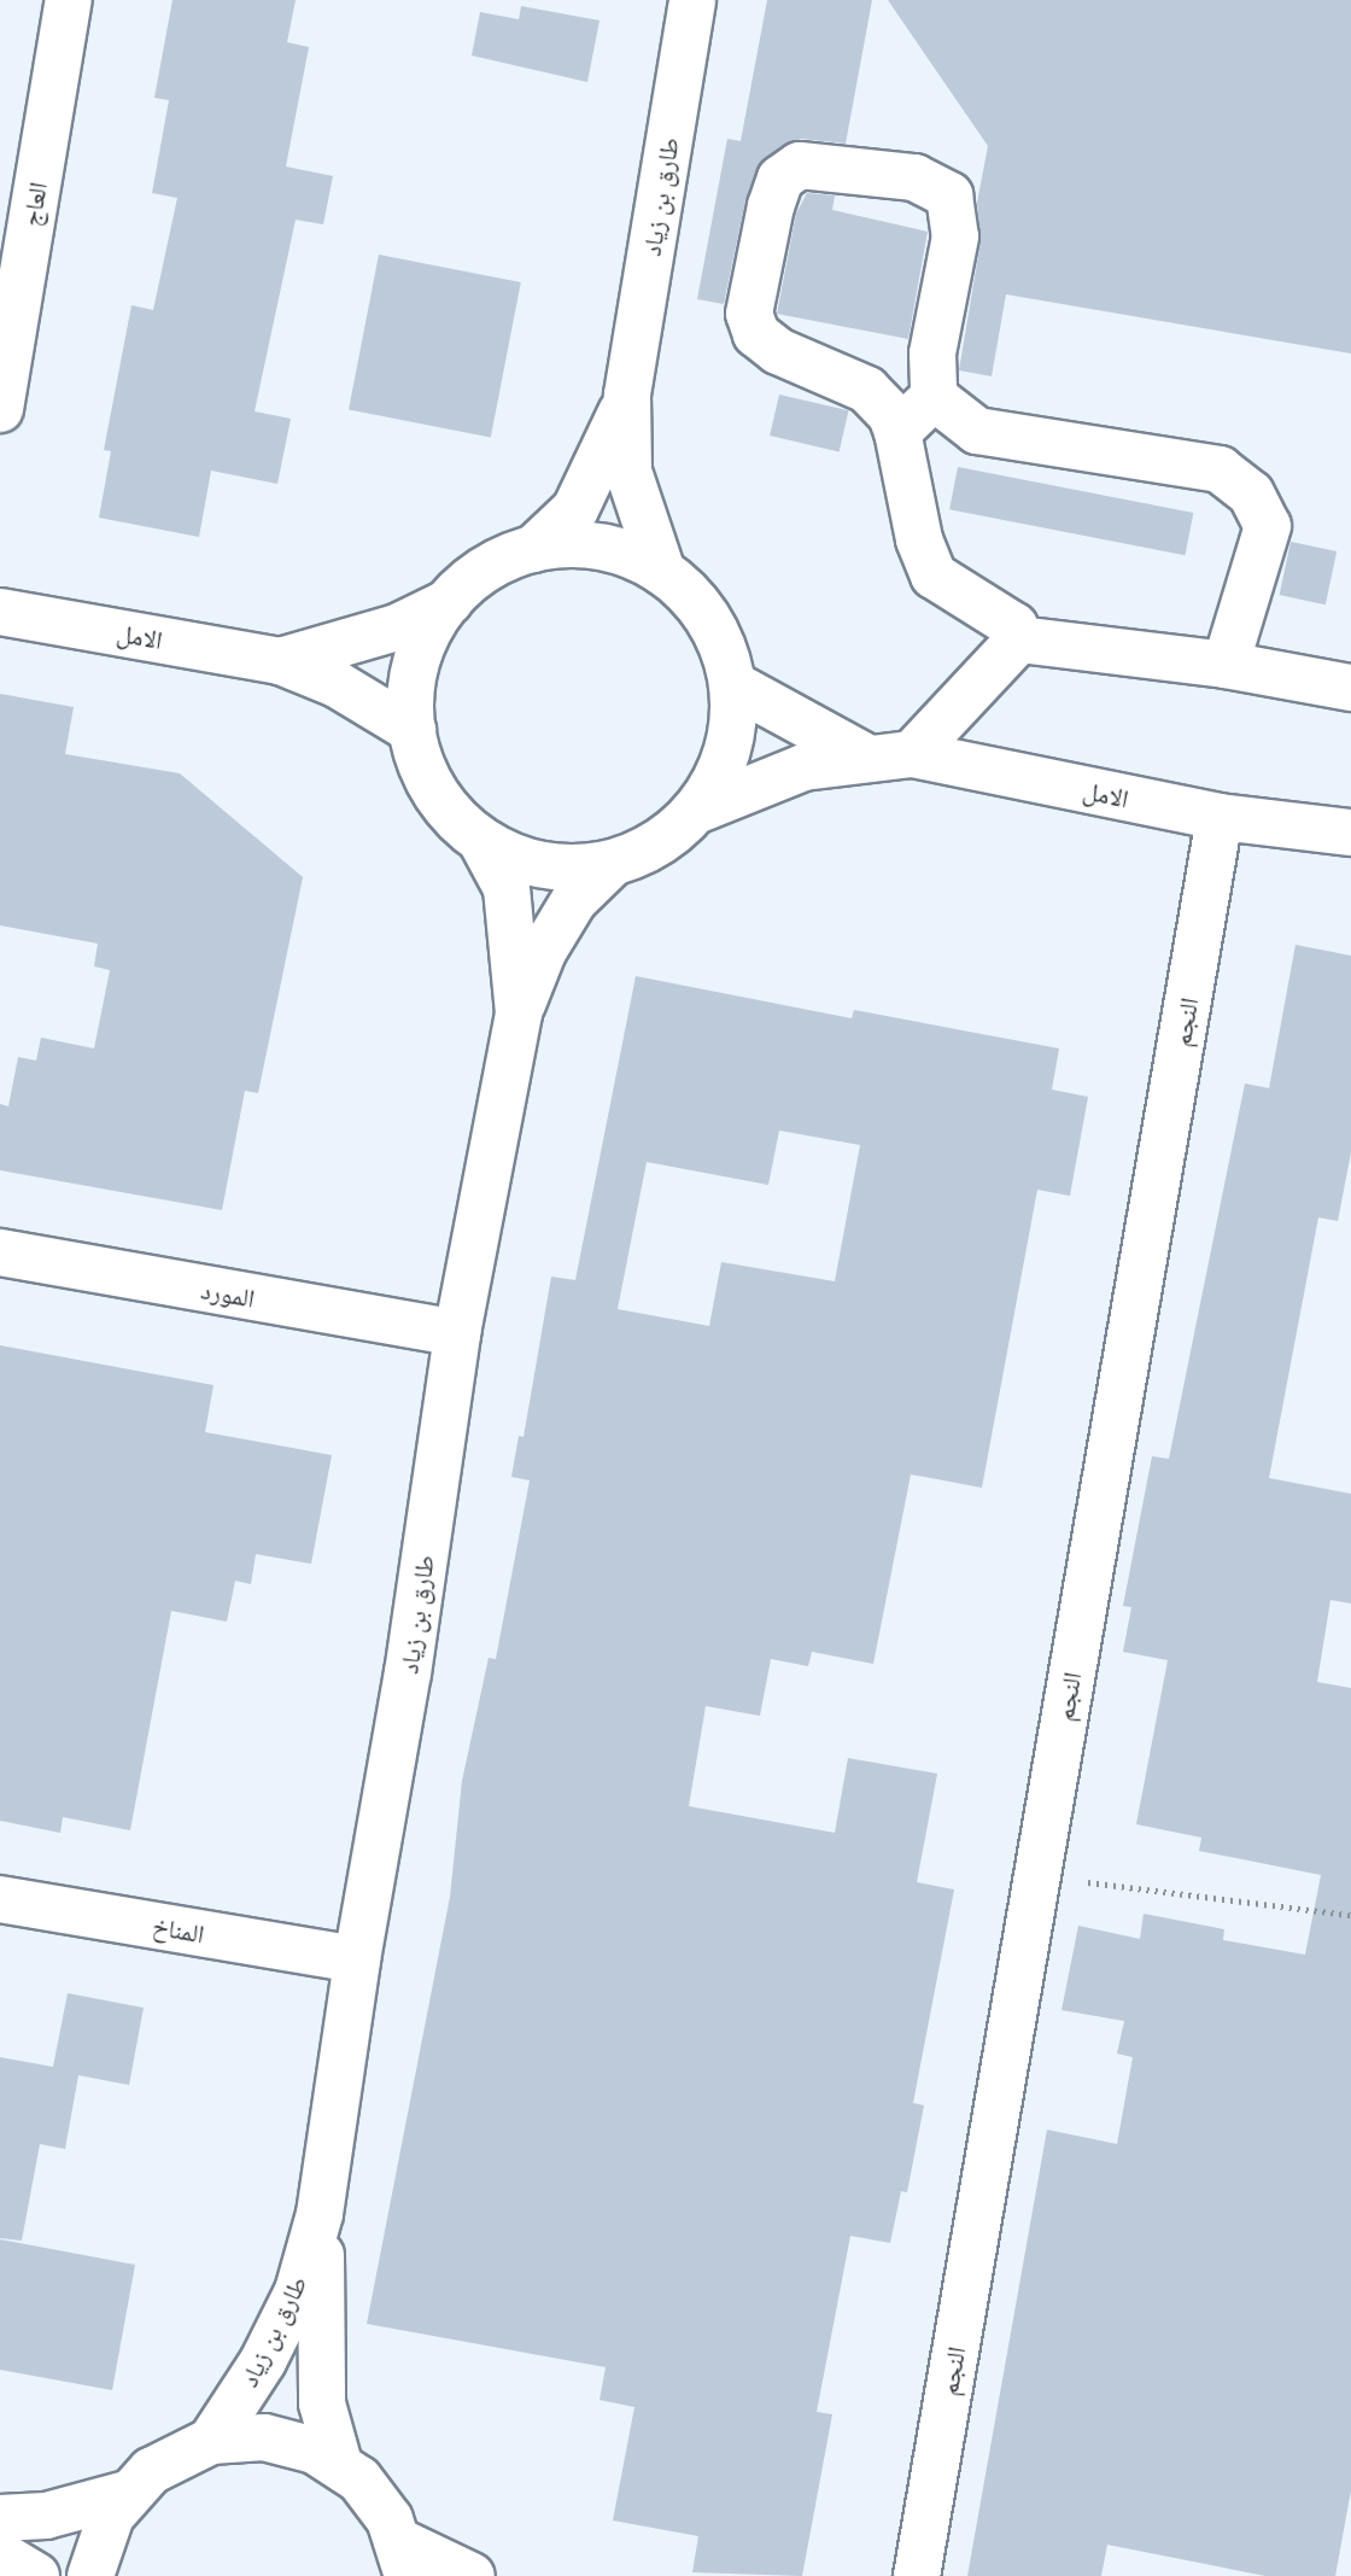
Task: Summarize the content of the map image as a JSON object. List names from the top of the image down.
{
  "streets": {
    "street": [
      "طارق بن زياد",
      "العاج",
      "الامل",
      "النجم",
      "المورد",
      "المناخ"
    ]
  },
  "crossings": [
    ["طارق بن زياد", "المورد"],
    ["طارق بن زياد", "المناخ"],
    ["الامل", "النجم"]
  ]
}
